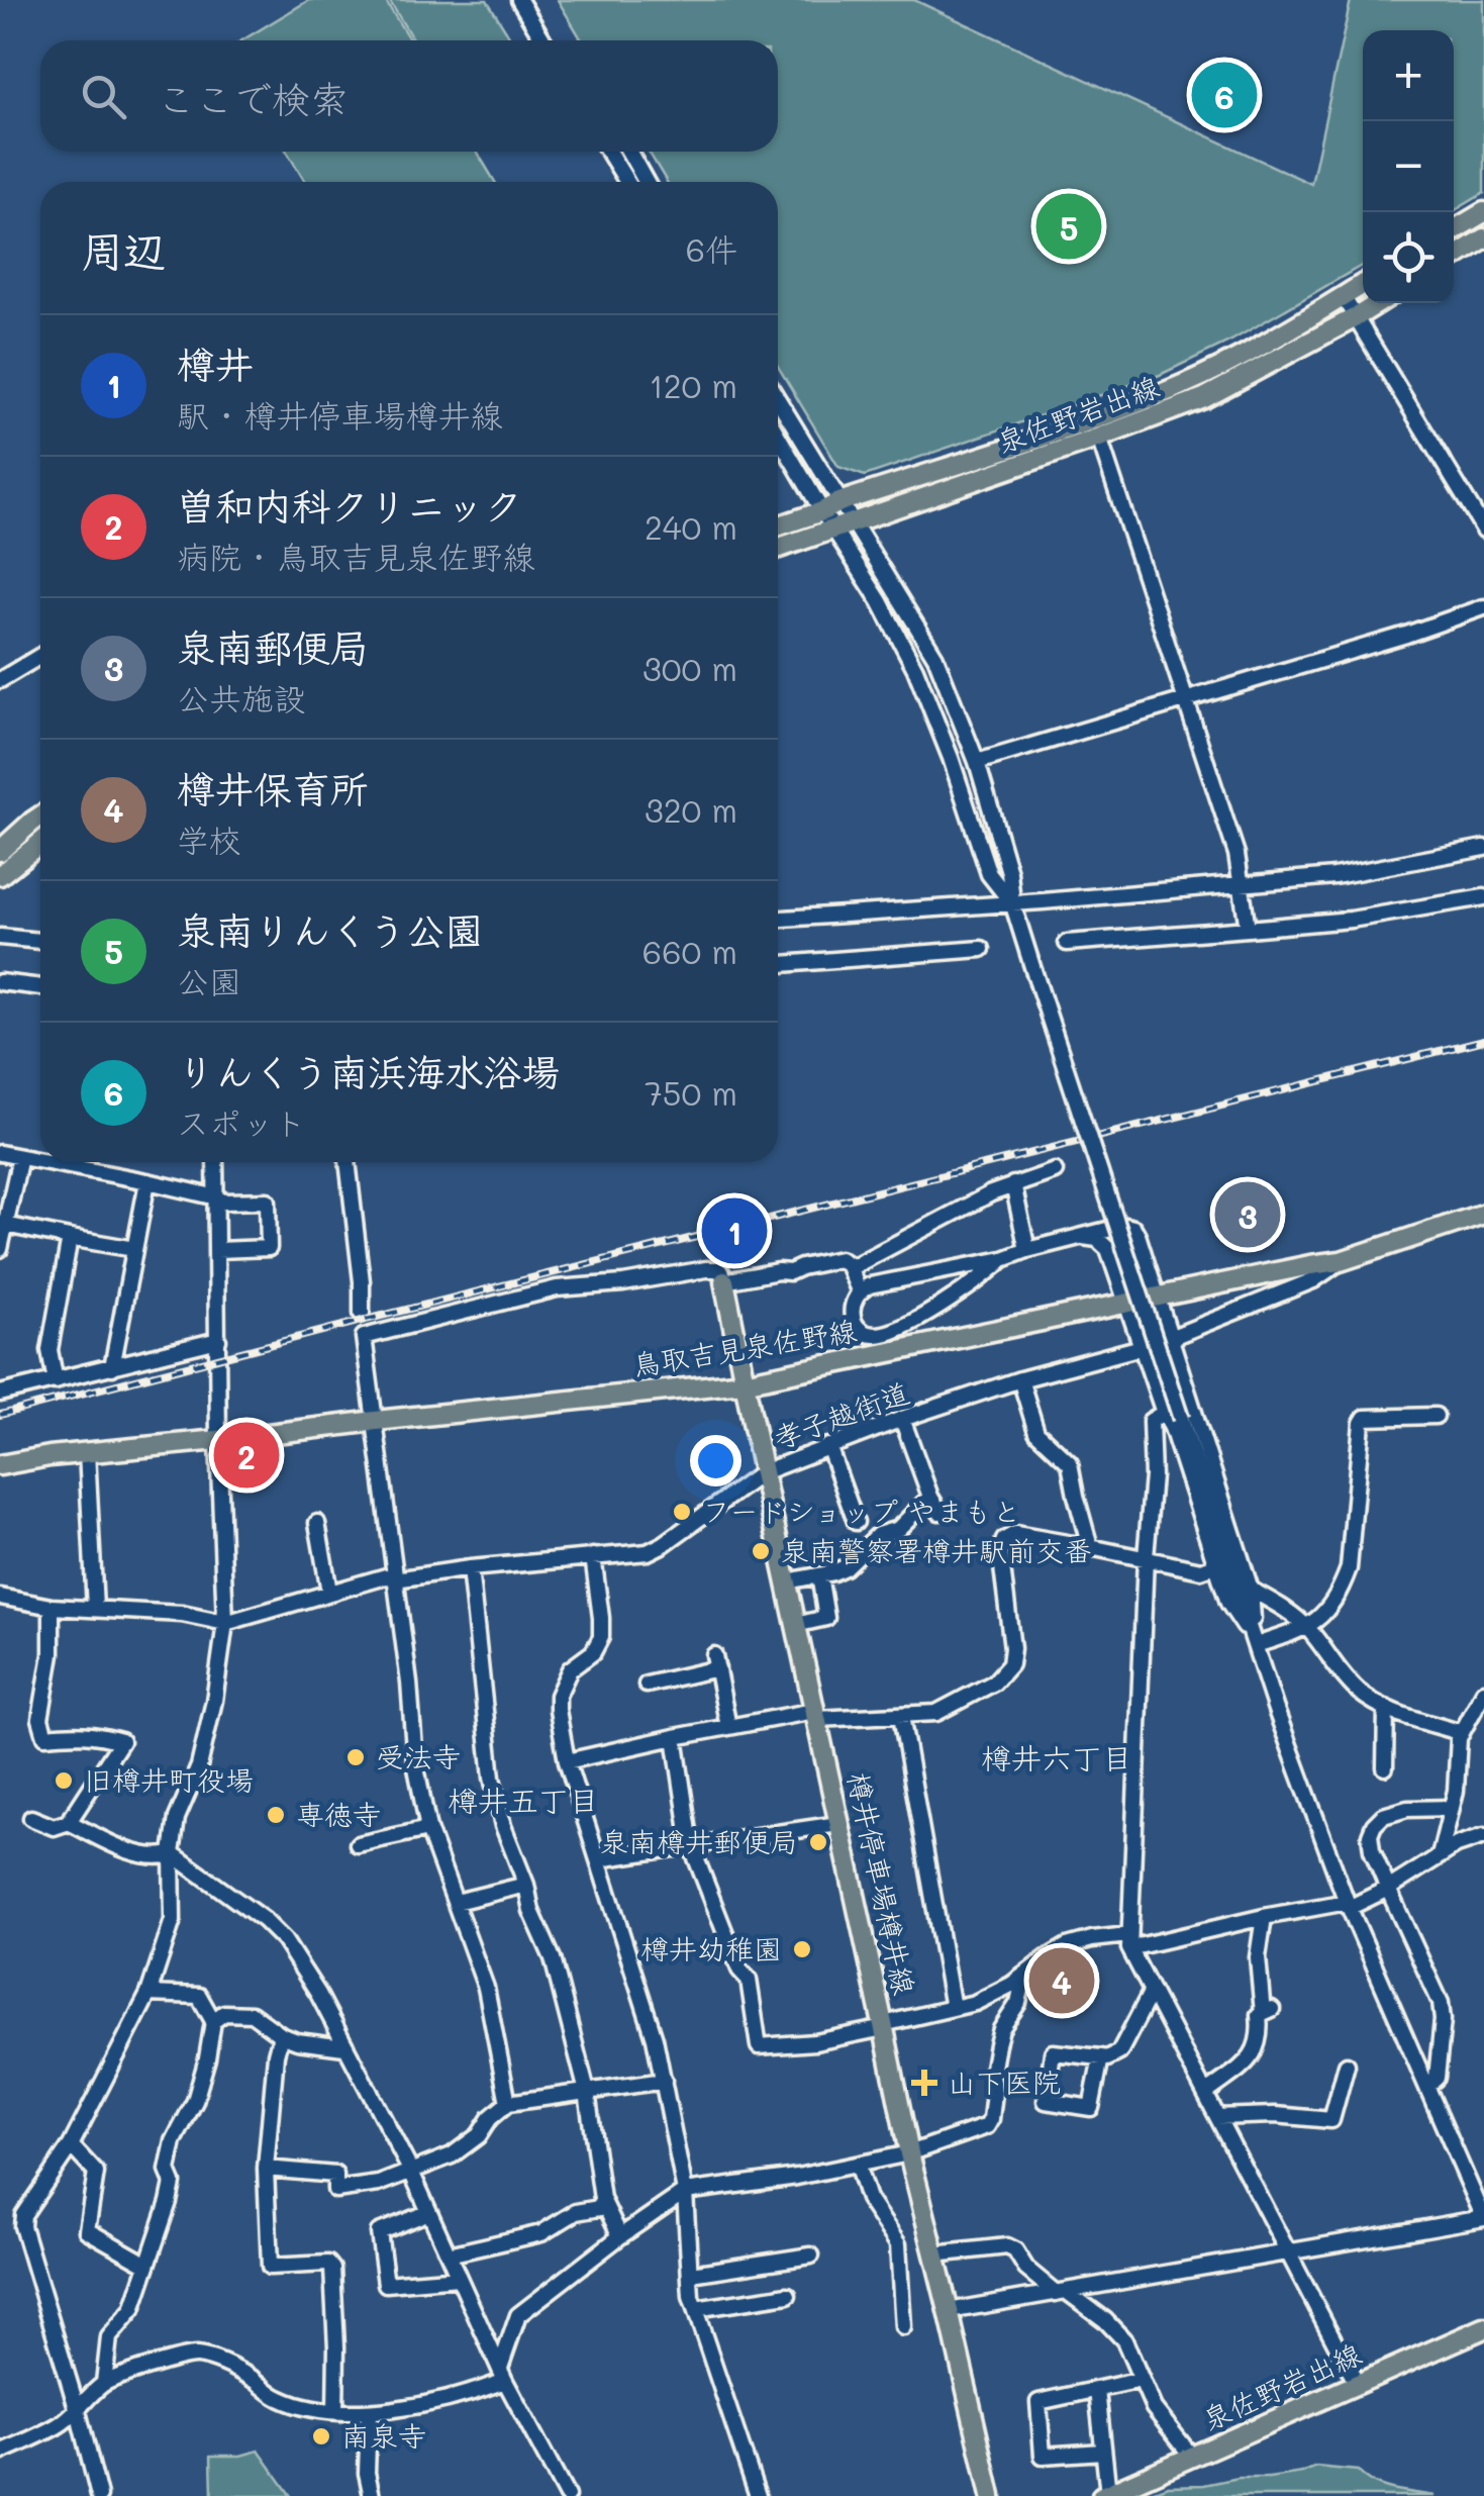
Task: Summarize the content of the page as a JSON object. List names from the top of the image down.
{
  "streets": {
    "main road": ["泉佐野岩出線", "鳥取吉見泉佐野線", "樽井停車場樽井線"],
    "street": ["孝子越街道"]
  },
  "crossings": [
    ["鳥取吉見泉佐野線", "樽井停車場樽井線"],
    ["孝子越街道", "樽井停車場樽井線"]
  ],
  "districts": ["樽井六丁目", "樽井五丁目"],
  "places": {
    "other": [
      "フードショップ やまもと",
      "泉南警察署樽井駅前交番",
      "受法寺",
      "旧樽井町役場",
      "専徳寺",
      "泉南樽井郵便局",
      "樽井幼稚園",
      "南泉寺"
    ],
    "health": ["山下医院"]
  },
  "page": {
    "map_buttons": ["+", "−"],
    "search": "ここで検索",
    "pins": [
      "6",
      "5",
      "3",
      "1",
      "2",
      "4"
    ],
    "heading": ["周辺", "6件"],
    "list": [
      {
        "mark": "1",
        "name": "樽井",
        "note": "駅 · 樽井停車場樽井線",
        "value": "120 m"
      },
      {
        "mark": "2",
        "name": "曽和内科クリニック",
        "note": "病院 · 鳥取吉見泉佐野線",
        "value": "240 m"
      },
      {
        "mark": "3",
        "name": "泉南郵便局",
        "note": "公共施設",
        "value": "300 m"
      },
      {
        "mark": "4",
        "name": "樽井保育所",
        "note": "学校",
        "value": "320 m"
      },
      {
        "mark": "5",
        "name": "泉南りんくう公園",
        "note": "公園",
        "value": "660 m"
      },
      {
        "mark": "6",
        "name": "りんくう南浜海水浴場",
        "note": "スポット",
        "value": "750 m"
      }
    ]
  }
}
